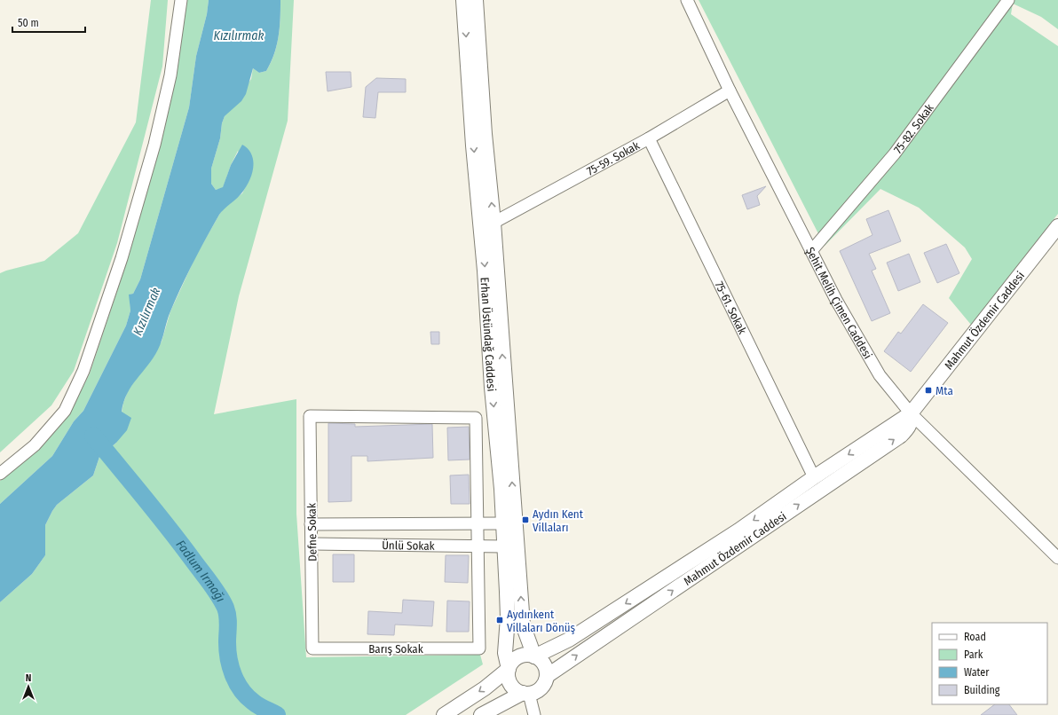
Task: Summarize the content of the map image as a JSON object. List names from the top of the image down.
{
  "streets": {
    "street": [
      "75-82. Sokak",
      "75-59. Sokak",
      "Şehit Melih Çimen Caddesi",
      "75-61. Sokak",
      "Mahmut Özdemir Caddesi",
      "Erhan Üstündağ Caddesi",
      "Defne Sokak",
      "Ünlü Sokak",
      "Barış Sokak"
    ]
  },
  "crossings": [
    ["75-82. Sokak", "Şehit Melih Çimen Caddesi"],
    ["75-59. Sokak", "Şehit Melih Çimen Caddesi"],
    ["75-59. Sokak", "75-61. Sokak"],
    ["75-59. Sokak", "Erhan Üstündağ Caddesi"],
    ["Şehit Melih Çimen Caddesi", "Mahmut Özdemir Caddesi"],
    ["75-61. Sokak", "Mahmut Özdemir Caddesi"],
    ["Mahmut Özdemir Caddesi", "Erhan Üstündağ Caddesi"],
    ["Erhan Üstündağ Caddesi", "Ünlü Sokak"],
    ["Defne Sokak", "Ünlü Sokak"],
    ["Defne Sokak", "Barış Sokak"],
    ["Ünlü Sokak", "Barış Sokak"]
  ],
  "water": ["Kızılırmak", "Fadlum Irmağı"],
  "places": {
    "transit": ["Mta", "Aydın Kent Villaları", "Aydınkent Villaları Dönüş"]
  },
  "legend": [
    "Road",
    "Park",
    "Water",
    "Building"
  ],
  "scale_bar": "50 m",
  "north": "top"
}
